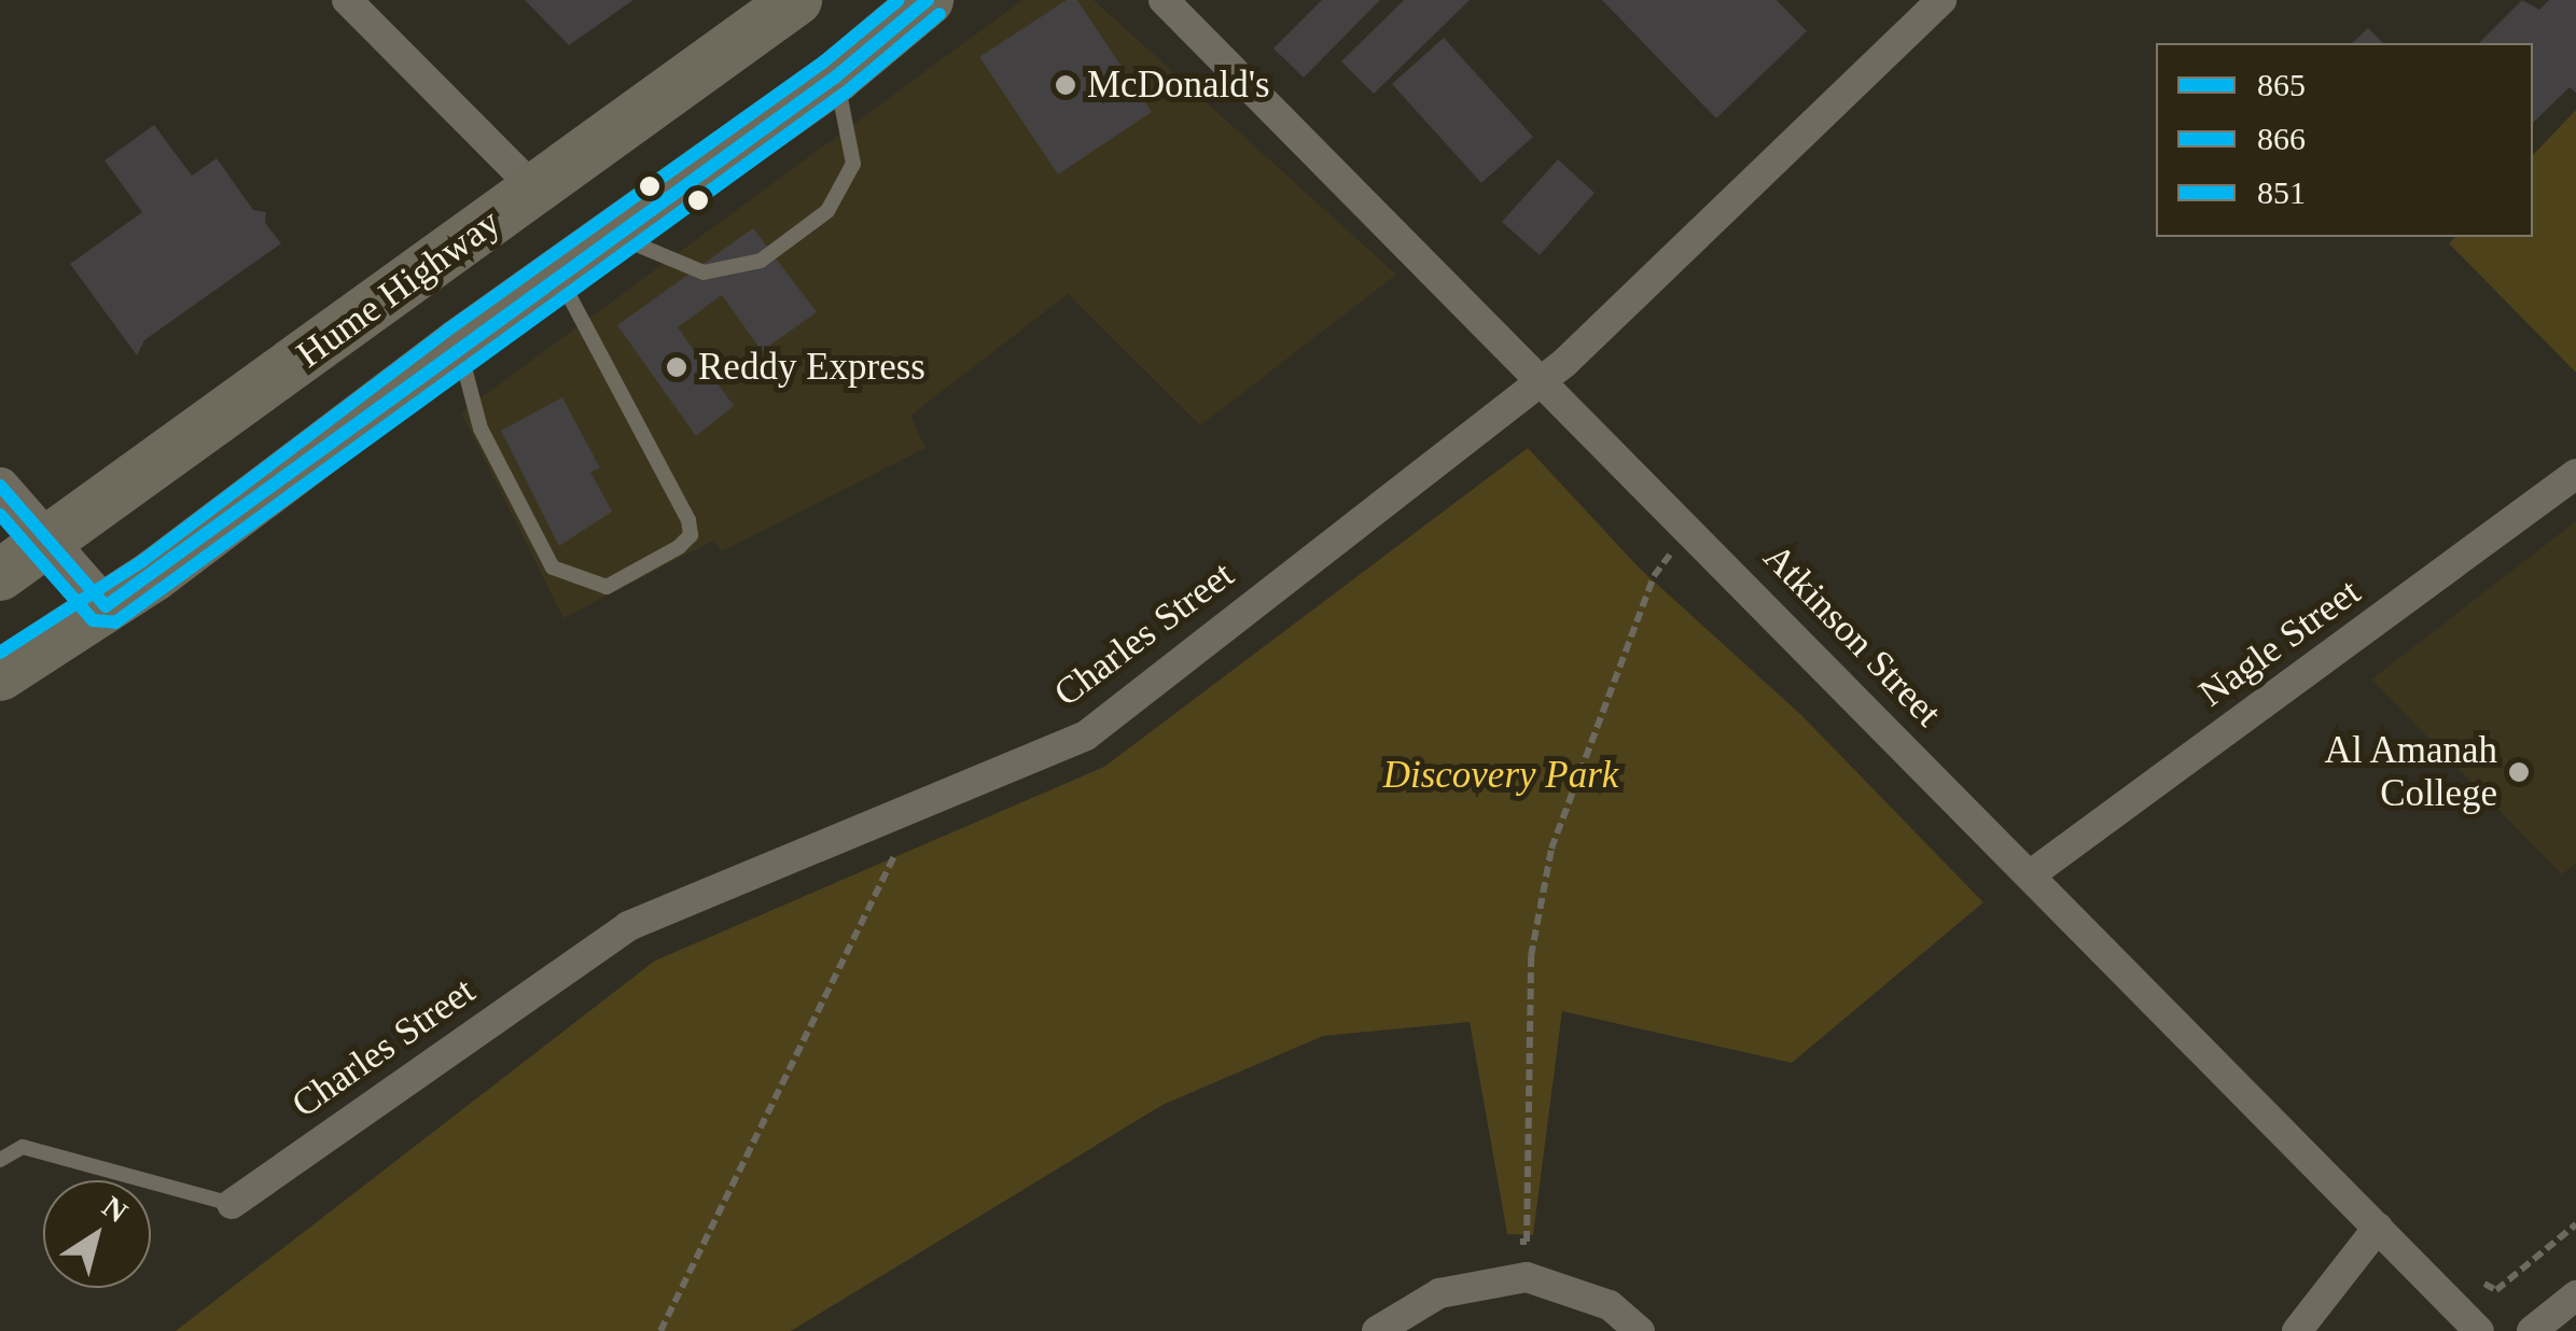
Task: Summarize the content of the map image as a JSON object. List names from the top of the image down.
{
  "streets": {
    "highway": ["Hume Highway"],
    "street": ["Charles Street", "Atkinson Street", "Nagle Street"]
  },
  "crossings": [
    ["Charles Street", "Atkinson Street"],
    ["Atkinson Street", "Nagle Street"]
  ],
  "parks": ["Discovery Park"],
  "places": ["McDonald's", "Reddy Express", "Al Amanah College"],
  "lines": ["transit line 865", "transit line 851", "transit line 866"],
  "legend": ["865", "866", "851"],
  "north": "top right"
}
